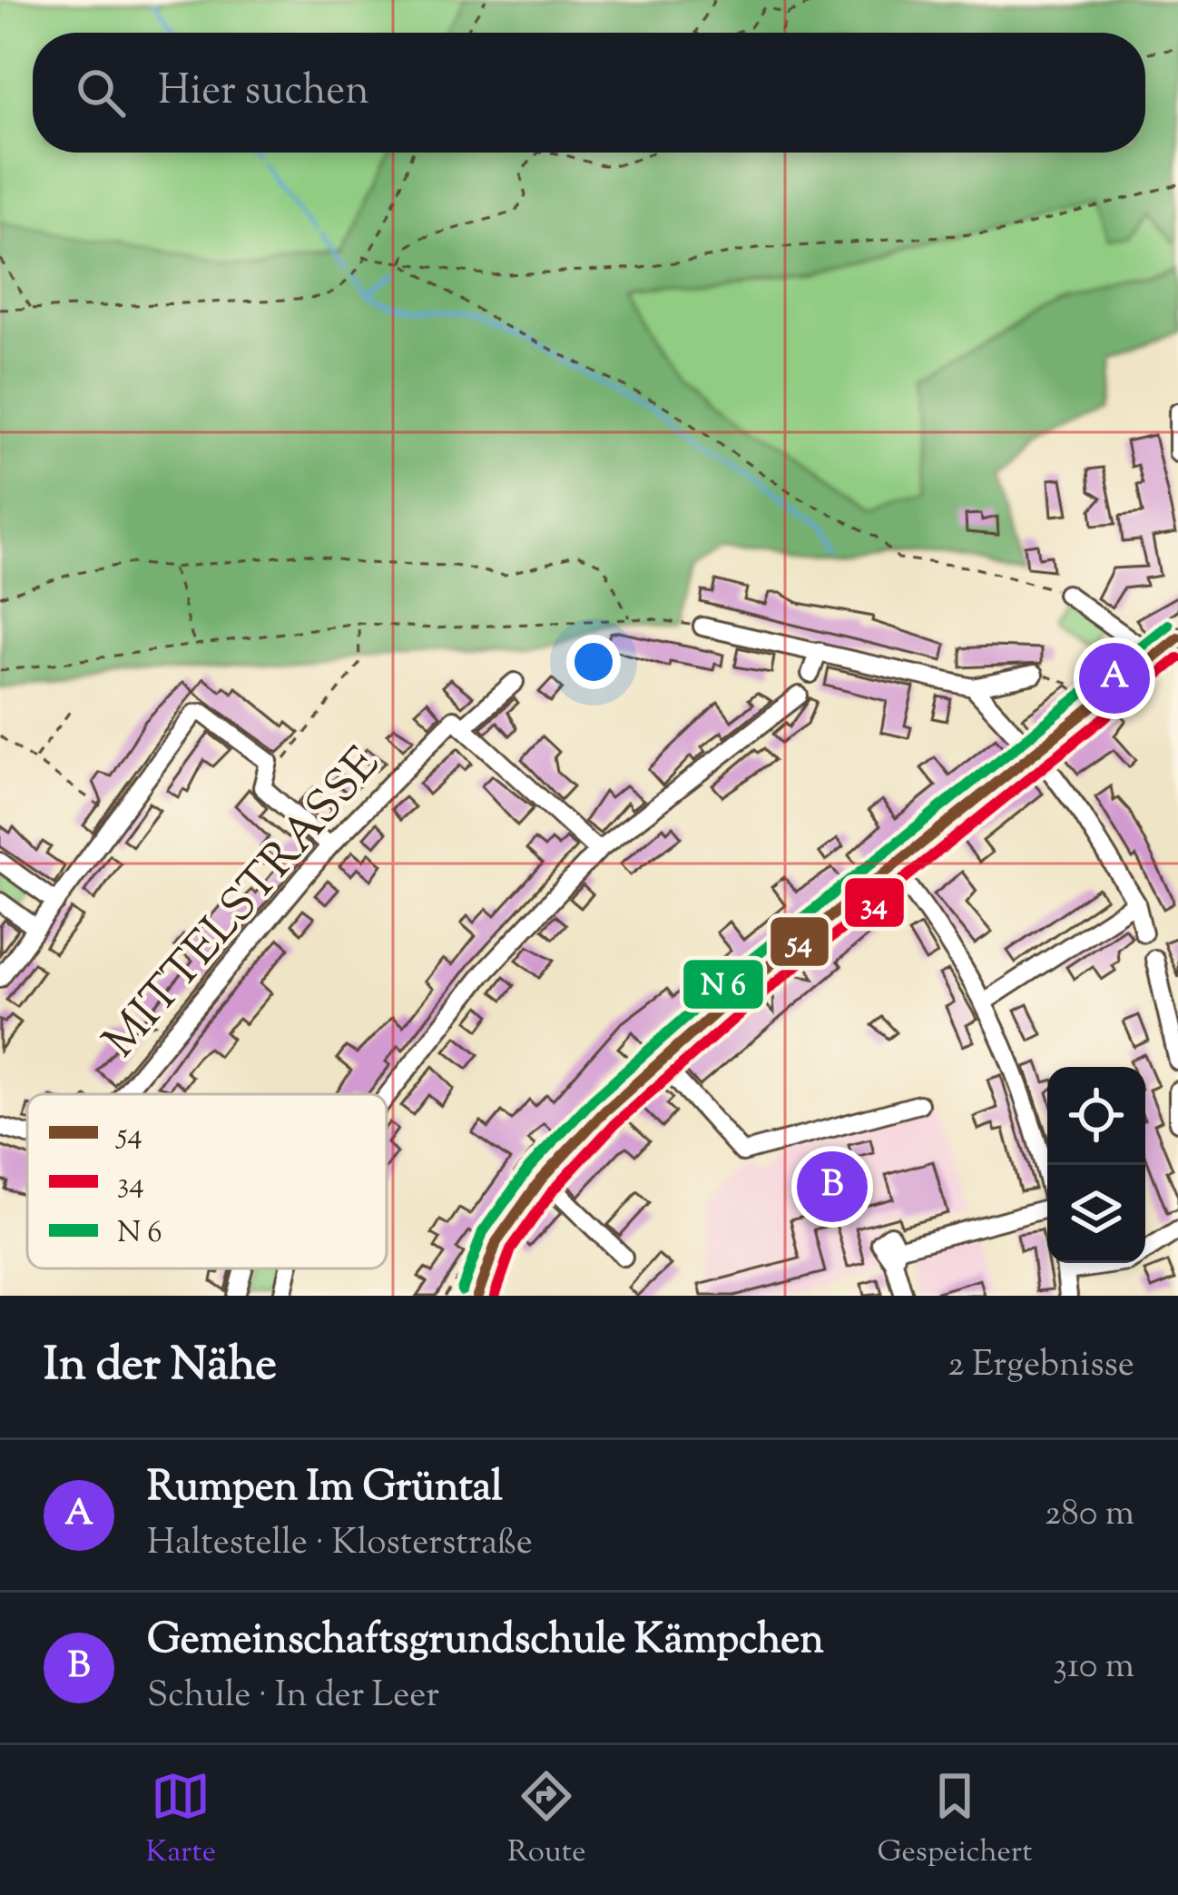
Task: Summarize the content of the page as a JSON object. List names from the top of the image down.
{
  "streets": {
    "street": ["MITTELSTRASSE"]
  },
  "lines": ["transit line 54", "transit line 34"],
  "legend": ["54", "34", "N 6"],
  "page": {
    "search": "Hier suchen",
    "pins": ["A", "B"],
    "heading": ["In der Nähe", "2 Ergebnisse"],
    "list": [
      {
        "mark": "A",
        "name": "Rumpen Im Grüntal",
        "note": "Haltestelle · Klosterstraße",
        "value": "280 m"
      },
      {
        "mark": "B",
        "name": "Gemeinschaftsgrundschule Kämpchen",
        "note": "Schule · In der Leer",
        "value": "310 m"
      }
    ],
    "nav": ["Karte", "Route", "Gespeichert"]
  }
}
